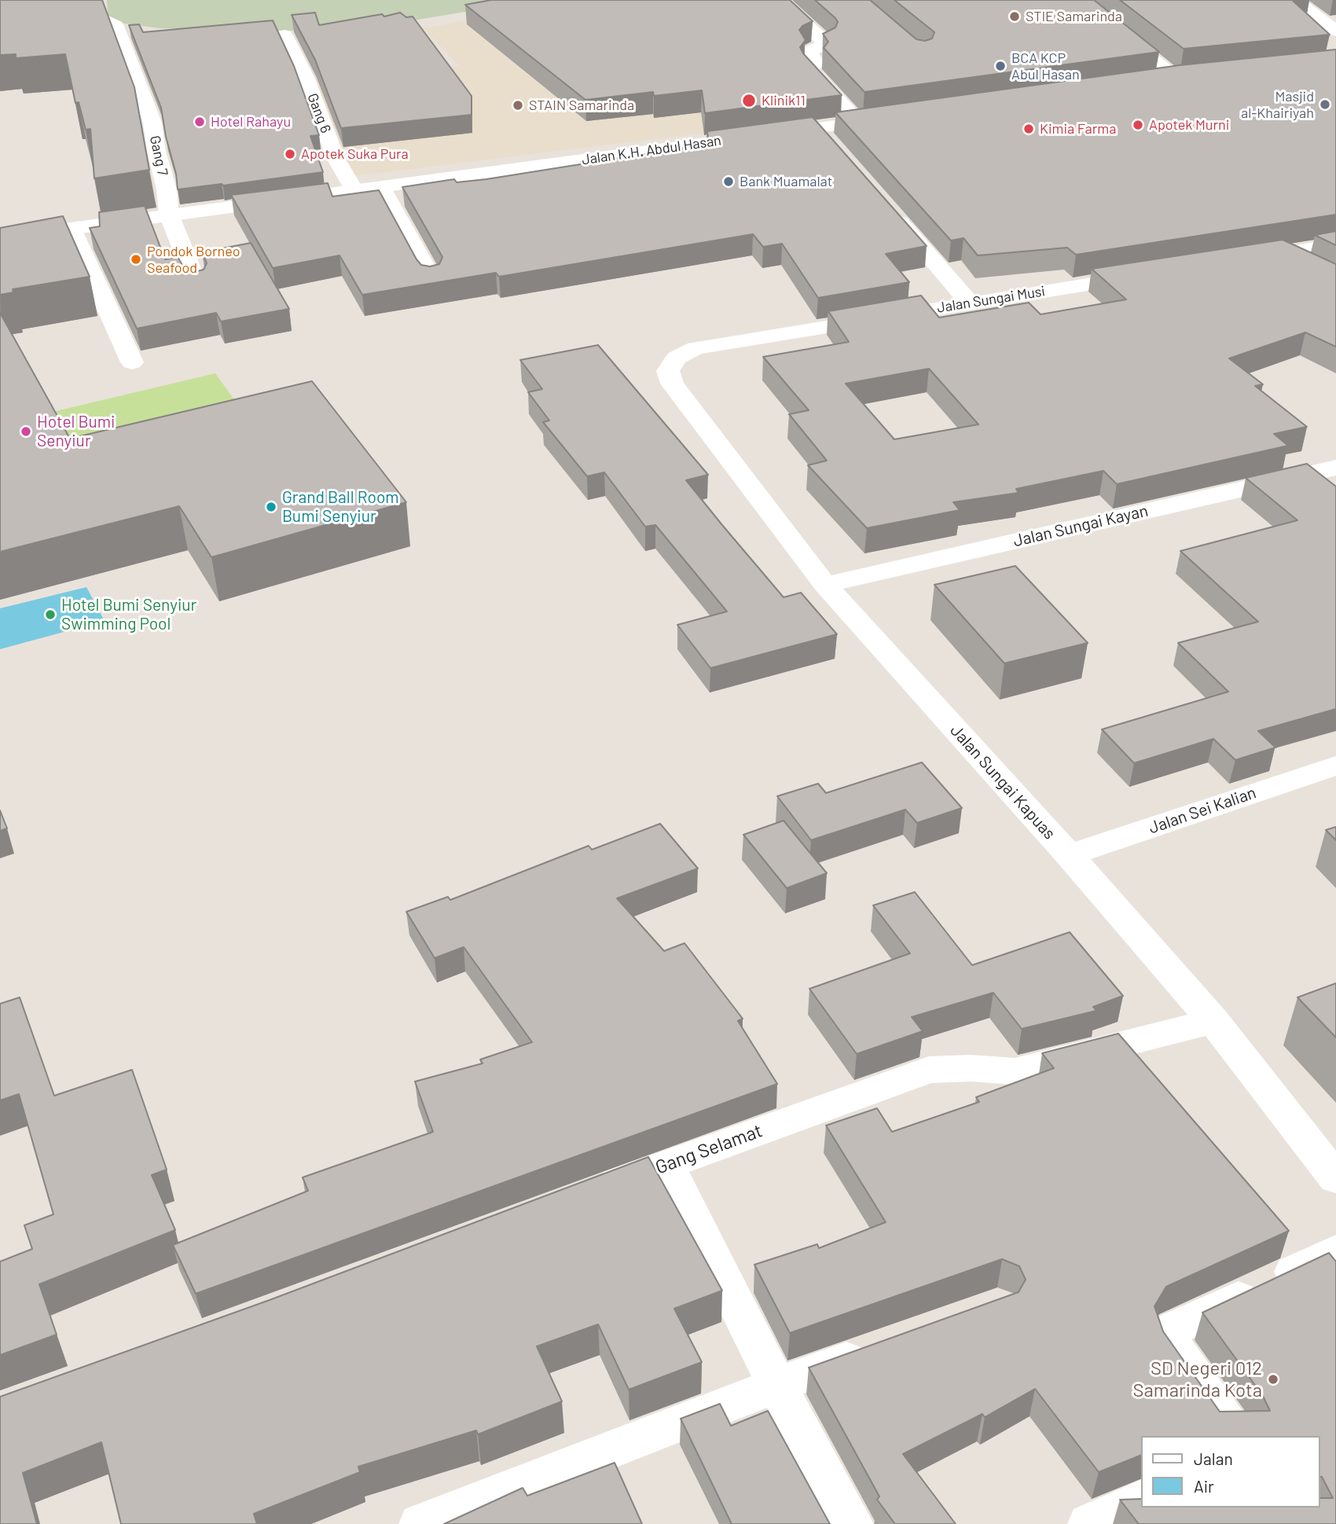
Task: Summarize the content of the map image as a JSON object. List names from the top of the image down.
{
  "streets": {
    "street": [
      "Gang 6",
      "Jalan K.H. Abdul Hasan",
      "Gang 7",
      "Jalan Sungai Musi",
      "Jalan Sungai Kayan",
      "Jalan Sungai Kapuas",
      "Jalan Sei Kalian",
      "Gang Selamat"
    ]
  },
  "crossings": [
    ["Gang 6", "Jalan K.H. Abdul Hasan"],
    ["Jalan K.H. Abdul Hasan", "Gang 7"],
    ["Jalan Sungai Musi", "Jalan Sungai Kapuas"],
    ["Jalan Sungai Kayan", "Jalan Sungai Kapuas"],
    ["Jalan Sungai Kapuas", "Jalan Sei Kalian"],
    ["Jalan Sungai Kapuas", "Gang Selamat"]
  ],
  "places": [
    "STIE Samarinda",
    "BCA KCP Abul Hasan",
    "Klinik11",
    "Masjid al-Khairiyah",
    "STAIN Samarinda",
    "Hotel Rahayu",
    "Apotek Murni",
    "Kimia Farma",
    "Apotek Suka Pura",
    "Bank Muamalat",
    "Pondok Borneo Seafood",
    "Hotel Bumi Senyiur",
    "Grand Ball Room Bumi Senyiur",
    "Hotel Bumi Senyiur Swimming Pool",
    "SD Negeri 012 Samarinda Kota"
  ],
  "legend": ["Jalan", "Air"]
}
